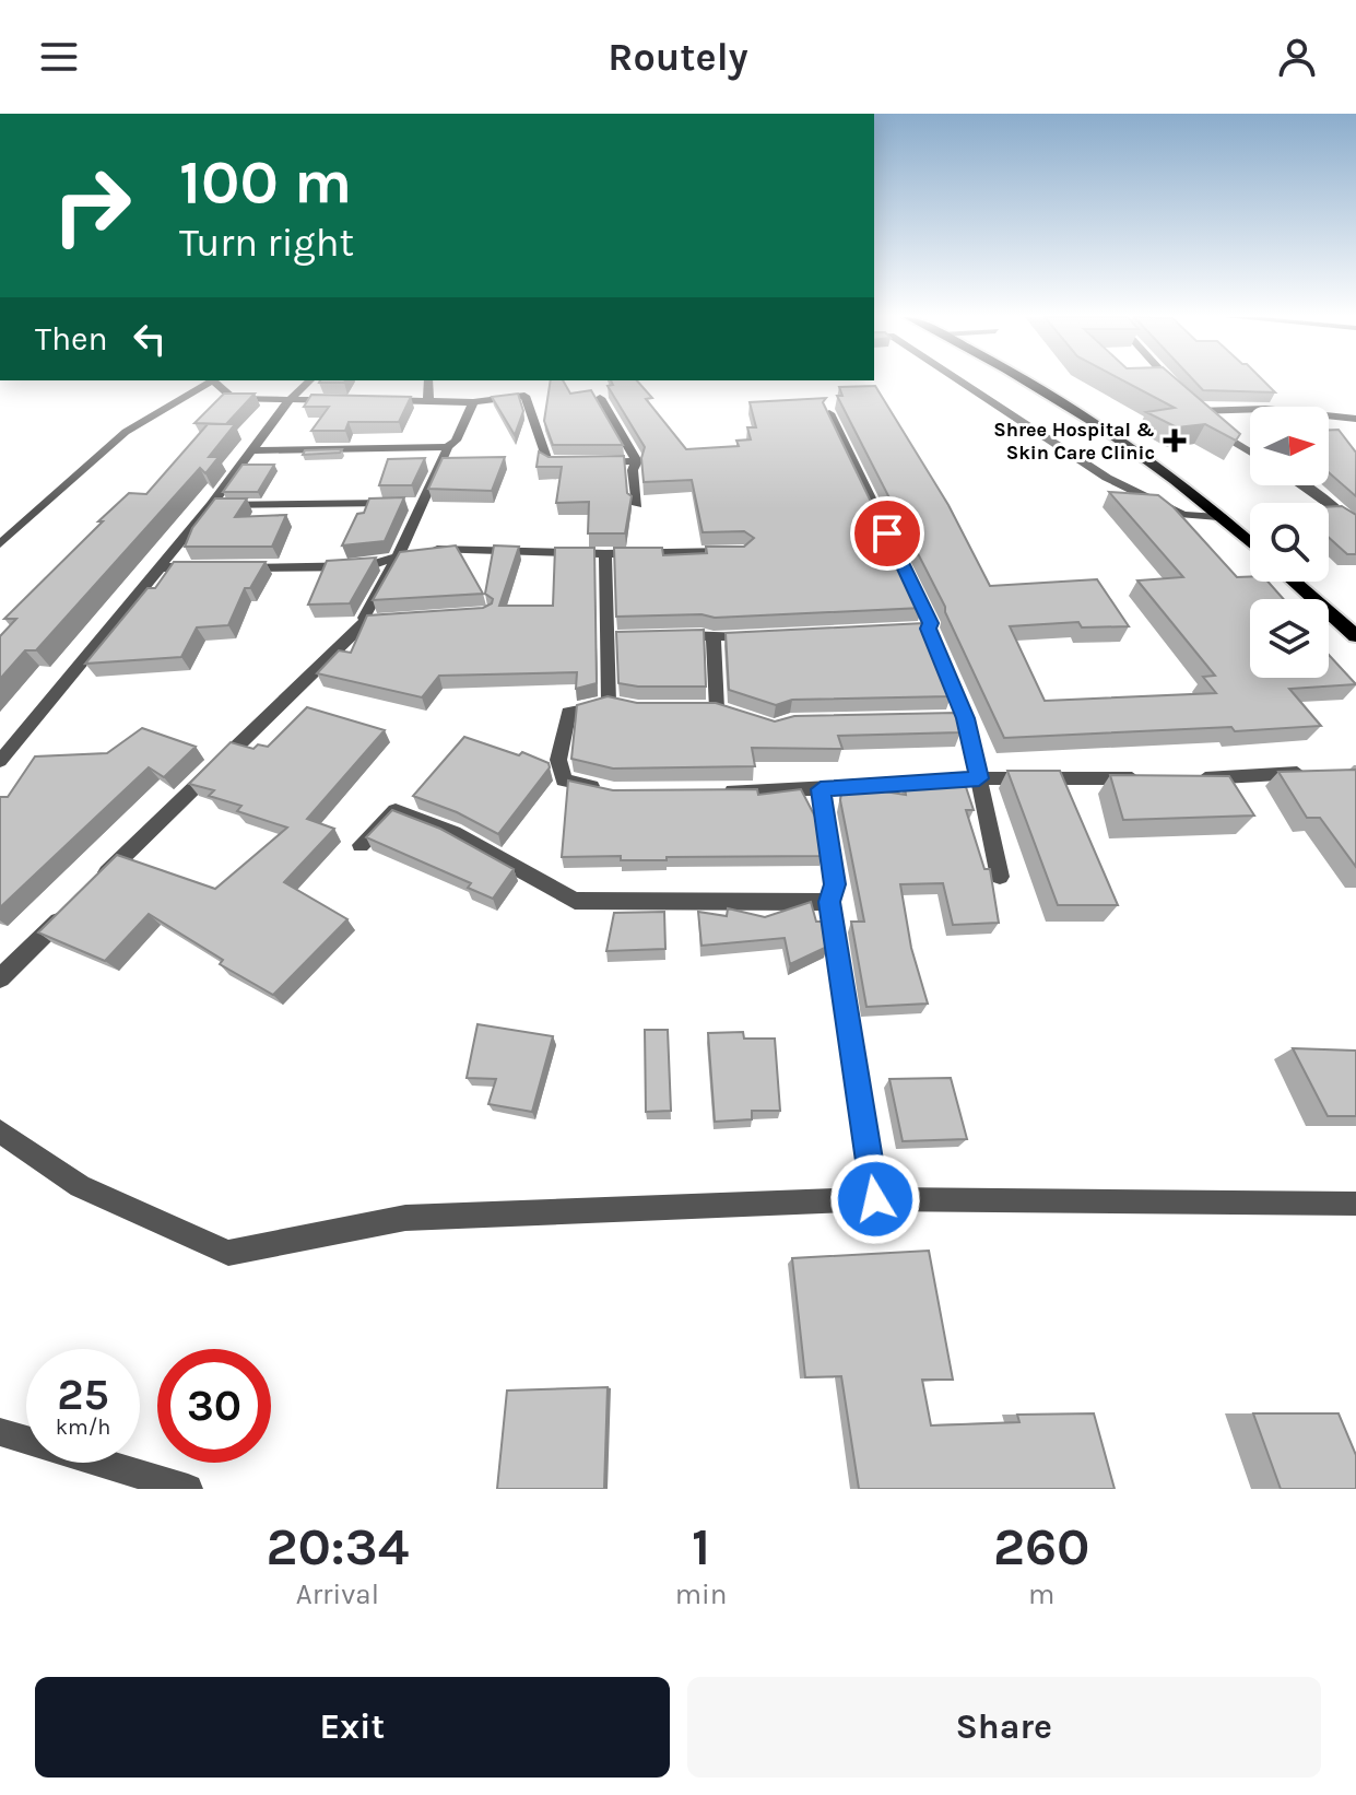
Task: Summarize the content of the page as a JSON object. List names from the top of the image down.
{
  "places": {
    "health": ["Shree Hospital & Skin Care Clinic"]
  },
  "north": "right",
  "page": {
    "header": "Routely",
    "turn": ["100 m", "Turn right"],
    "then": "Then",
    "speed": "25 km/h",
    "limit": "30",
    "eta": [
      "20:34",
      "Arrival",
      "1",
      "min",
      "260",
      "m"
    ],
    "buttons": ["Exit", "Share"]
  }
}
